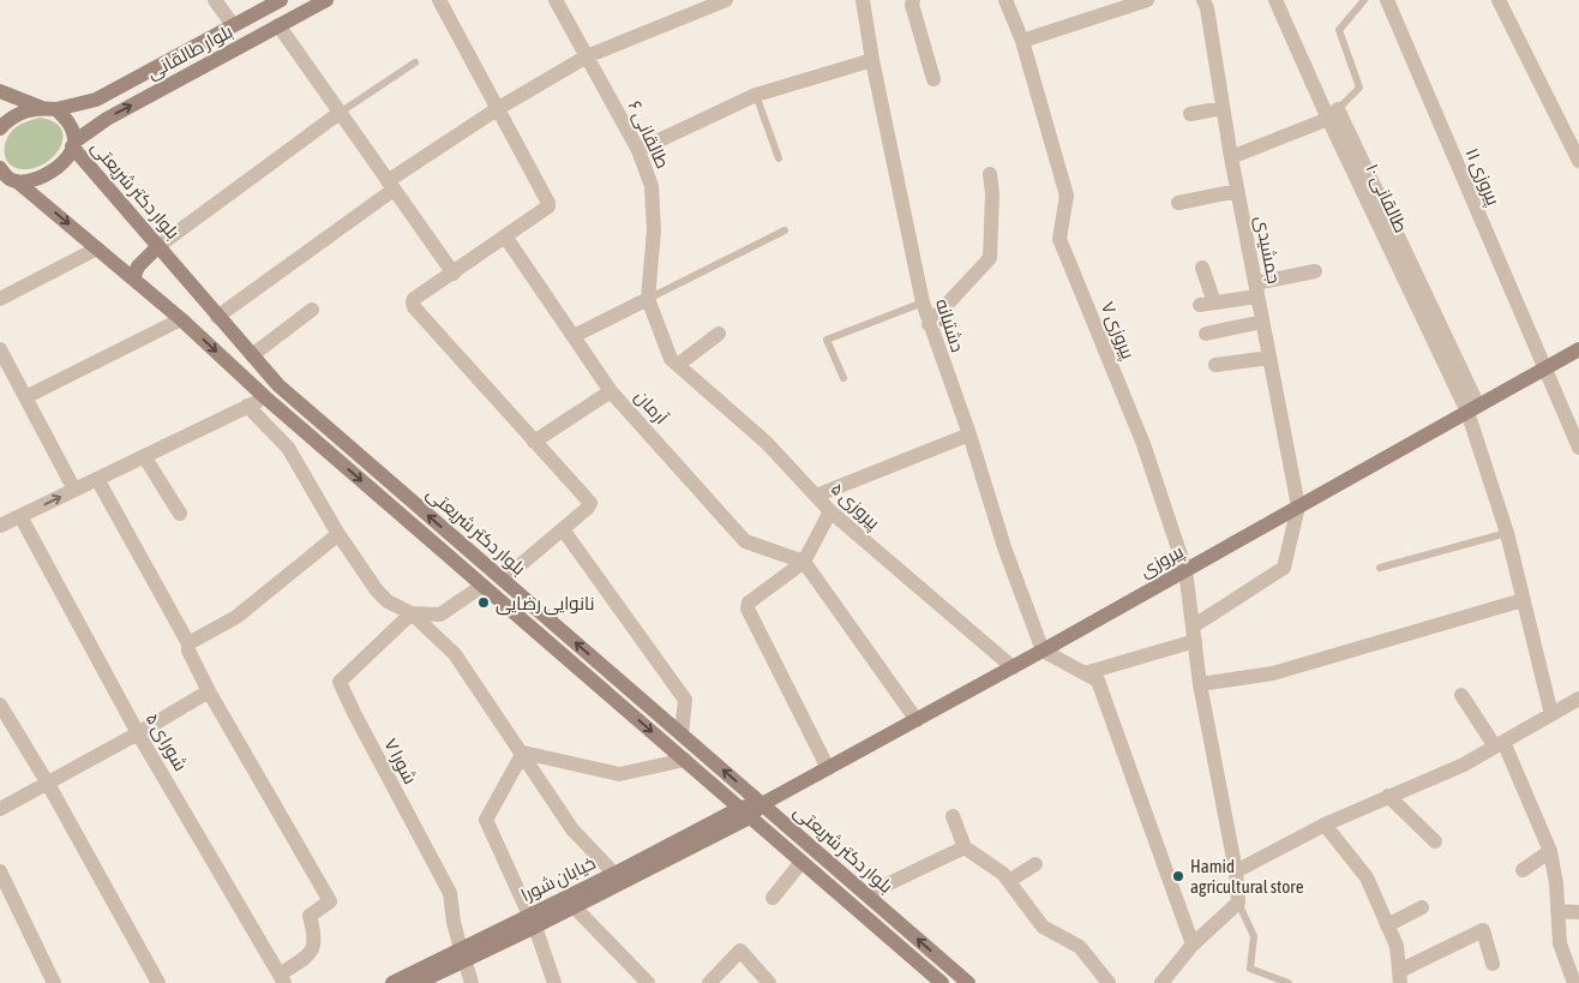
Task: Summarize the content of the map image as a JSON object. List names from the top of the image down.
{
  "streets": {
    "street": [
      "بلوار طالقانی",
      "طالقانی ۶",
      "پیروزی ۱۱",
      "بلوار دکتر شریعتی",
      "طالقانی ۱۰",
      "جمشیدی",
      "دشتیانه",
      "پیروزی ۷",
      "آرمان",
      "پیروزی ۵",
      "پیروزی",
      "شورای ۵",
      "شورا ۷",
      "خیابان شورا"
    ]
  },
  "crossings": [
    ["بلوار طالقانی", "بلوار دکتر شریعتی"],
    ["طالقانی ۶", "پیروزی ۵"],
    ["پیروزی ۱۱", "پیروزی"],
    ["بلوار دکتر شریعتی", "پیروزی"],
    ["بلوار دکتر شریعتی", "خیابان شورا"],
    ["طالقانی ۱۰", "پیروزی"],
    ["جمشیدی", "پیروزی"],
    ["دشتیانه", "پیروزی"],
    ["پیروزی ۷", "پیروزی"],
    ["پیروزی ۵", "پیروزی"],
    ["پیروزی", "خیابان شورا"],
    ["شورا ۷", "خیابان شورا"]
  ],
  "places": ["نانوایی رضایی", "Hamid agricultural store"]
}
